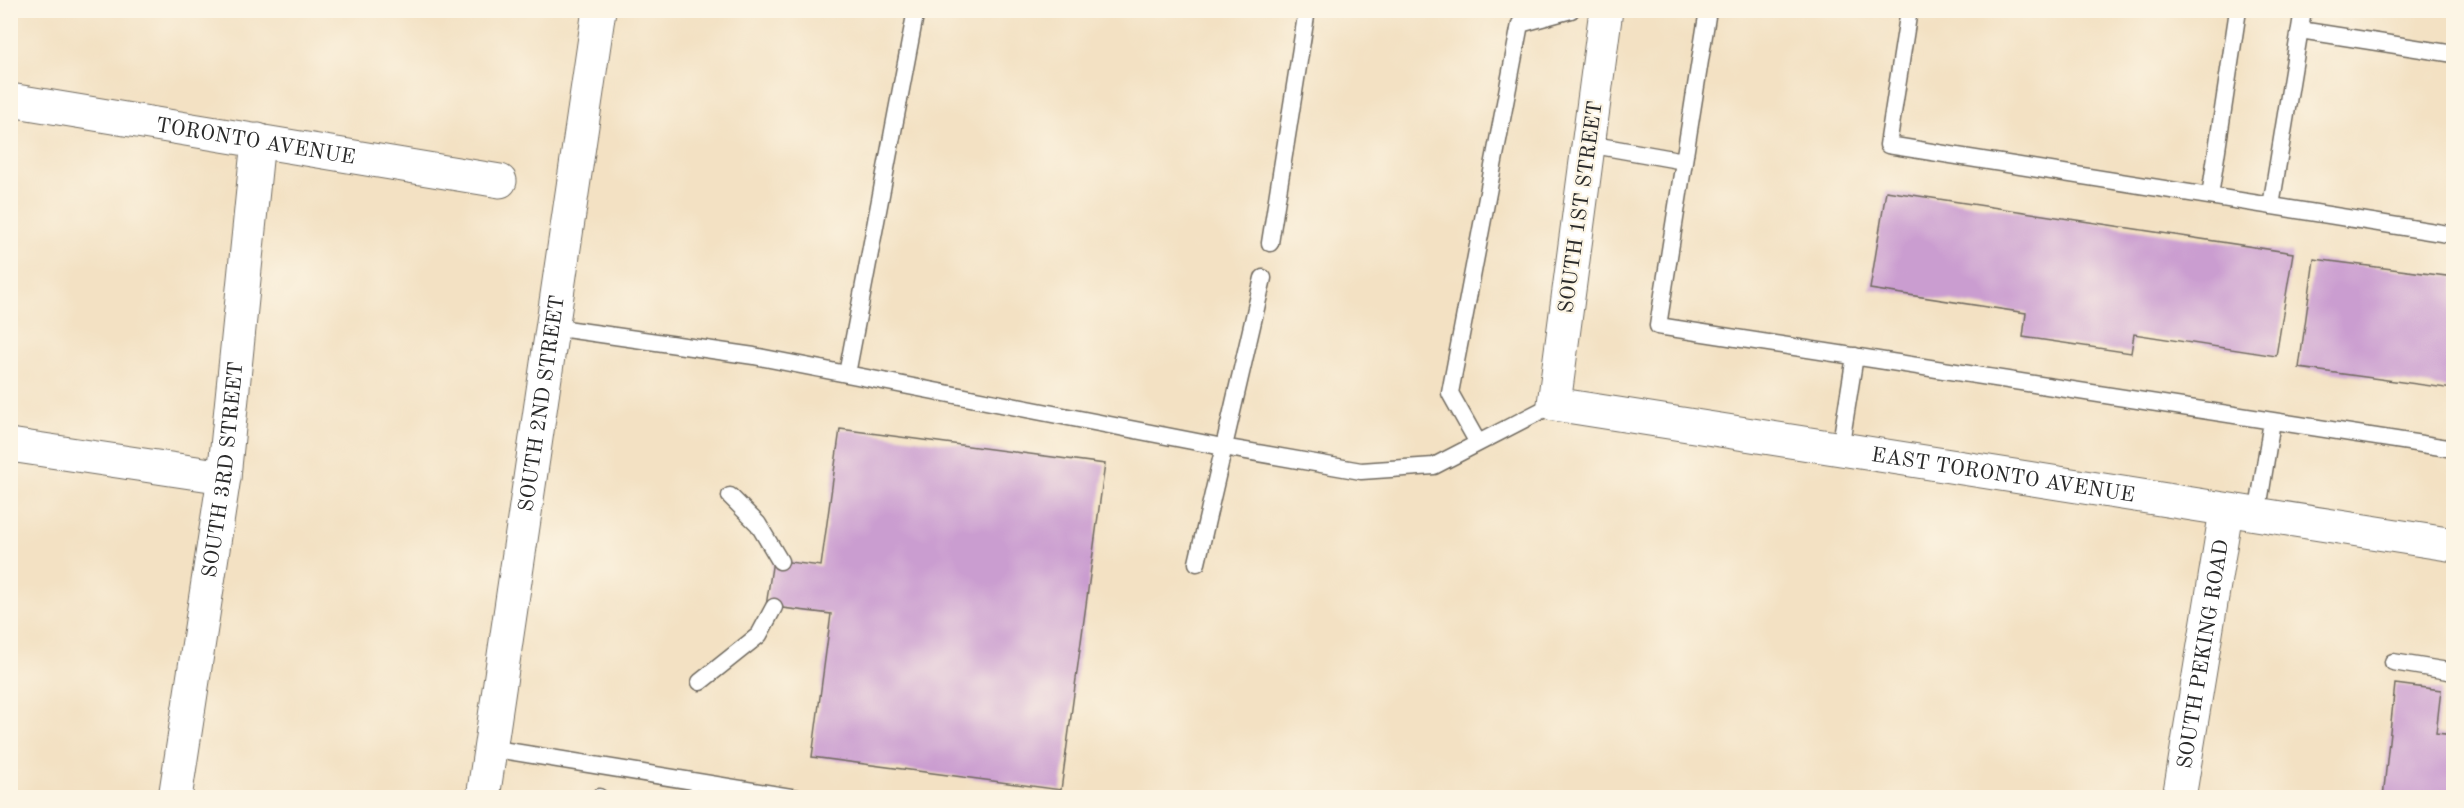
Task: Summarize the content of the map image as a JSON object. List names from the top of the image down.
{
  "streets": {
    "street": [
      "TORONTO AVENUE",
      "SOUTH 1ST STREET",
      "SOUTH 2ND STREET",
      "SOUTH 3RD STREET",
      "EAST TORONTO AVENUE",
      "SOUTH PEKING ROAD"
    ]
  },
  "crossings": [
    ["TORONTO AVENUE", "SOUTH 3RD STREET"],
    ["SOUTH 1ST STREET", "EAST TORONTO AVENUE"],
    ["EAST TORONTO AVENUE", "SOUTH PEKING ROAD"]
  ]
}
